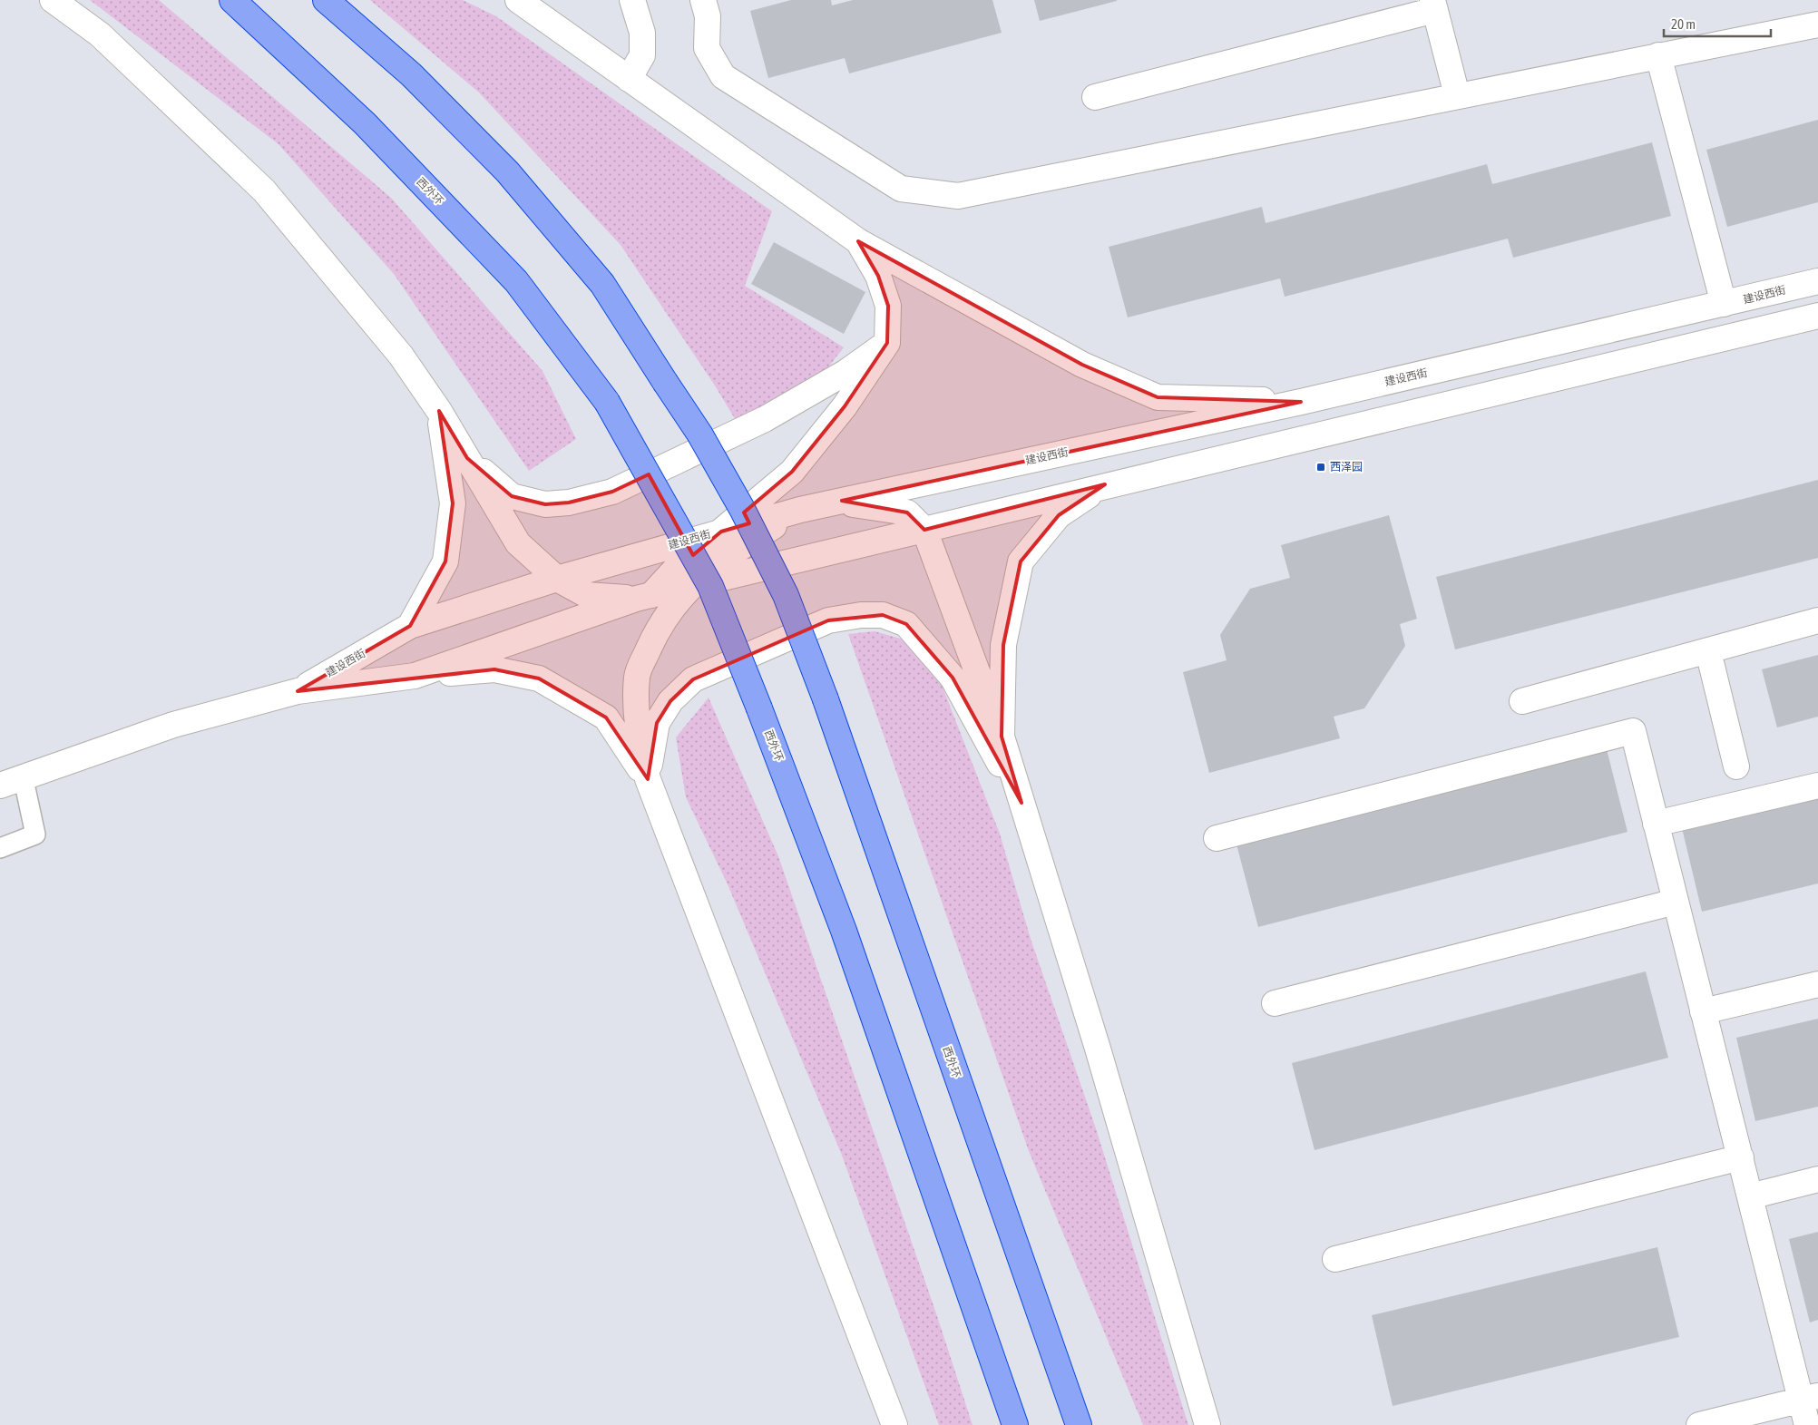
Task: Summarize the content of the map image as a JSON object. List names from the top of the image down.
{
  "streets": {
    "highway": ["西外环"],
    "main road": ["建设西街"]
  },
  "places": {
    "transit": ["西泽园"]
  },
  "scale_bar": "20 m"
}
